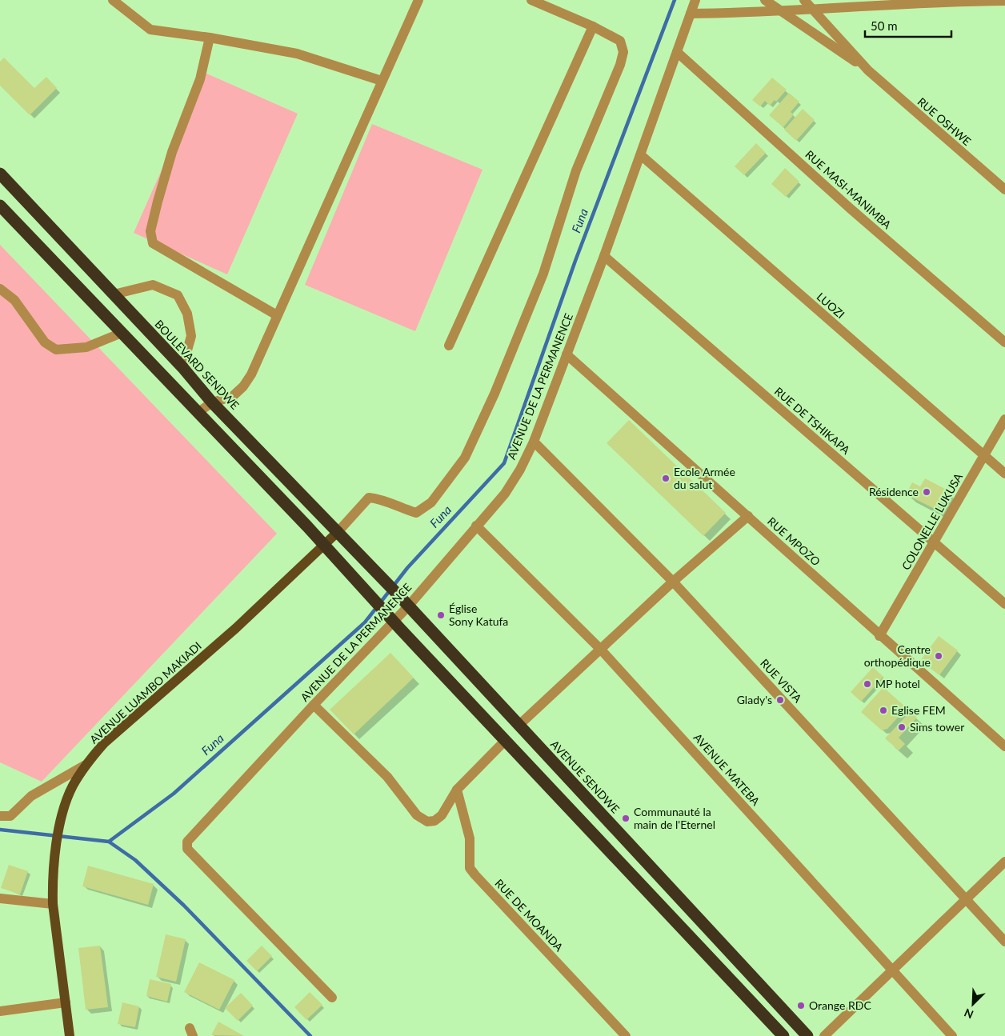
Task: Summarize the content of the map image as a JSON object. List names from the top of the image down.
{
  "streets": {
    "highway": ["BOULEVARD SENDWE", "AVENUE SENDWE"],
    "main road": ["AVENUE LUAMBO MAKIADI"],
    "street": [
      "RUE OSHWE",
      "RUE MASI-MANIMBA",
      "LUOZI",
      "AVENUE DE LA PERMANENCE",
      "RUE DE TSHIKAPA",
      "COLONELLE LUKUSA",
      "RUE MPOZO",
      "RUE VISTA",
      "AVENUE MATEBA",
      "RUE DE MOANDA"
    ]
  },
  "crossings": [
    ["RUE MASI-MANIMBA", "AVENUE DE LA PERMANENCE"],
    ["LUOZI", "AVENUE DE LA PERMANENCE"],
    ["LUOZI", "COLONELLE LUKUSA"],
    ["BOULEVARD SENDWE", "AVENUE LUAMBO MAKIADI"],
    ["BOULEVARD SENDWE", "AVENUE SENDWE"],
    ["AVENUE DE LA PERMANENCE", "RUE DE TSHIKAPA"],
    ["AVENUE DE LA PERMANENCE", "RUE MPOZO"],
    ["AVENUE DE LA PERMANENCE", "RUE VISTA"],
    ["AVENUE DE LA PERMANENCE", "AVENUE MATEBA"],
    ["AVENUE DE LA PERMANENCE", "AVENUE SENDWE"],
    ["RUE DE TSHIKAPA", "COLONELLE LUKUSA"],
    ["COLONELLE LUKUSA", "RUE MPOZO"]
  ],
  "water": ["Funa"],
  "places": [
    "Ecole Armée du salut",
    "Résidence",
    "Église Sony Katufa",
    "Centre orthopédique",
    "MP hotel",
    "Glady's",
    "Eglise FEM",
    "Sims tower",
    "Communauté la main de l'Eternel",
    "Orange RDC"
  ],
  "scale_bar": "50 m",
  "north": "bottom left"
}
